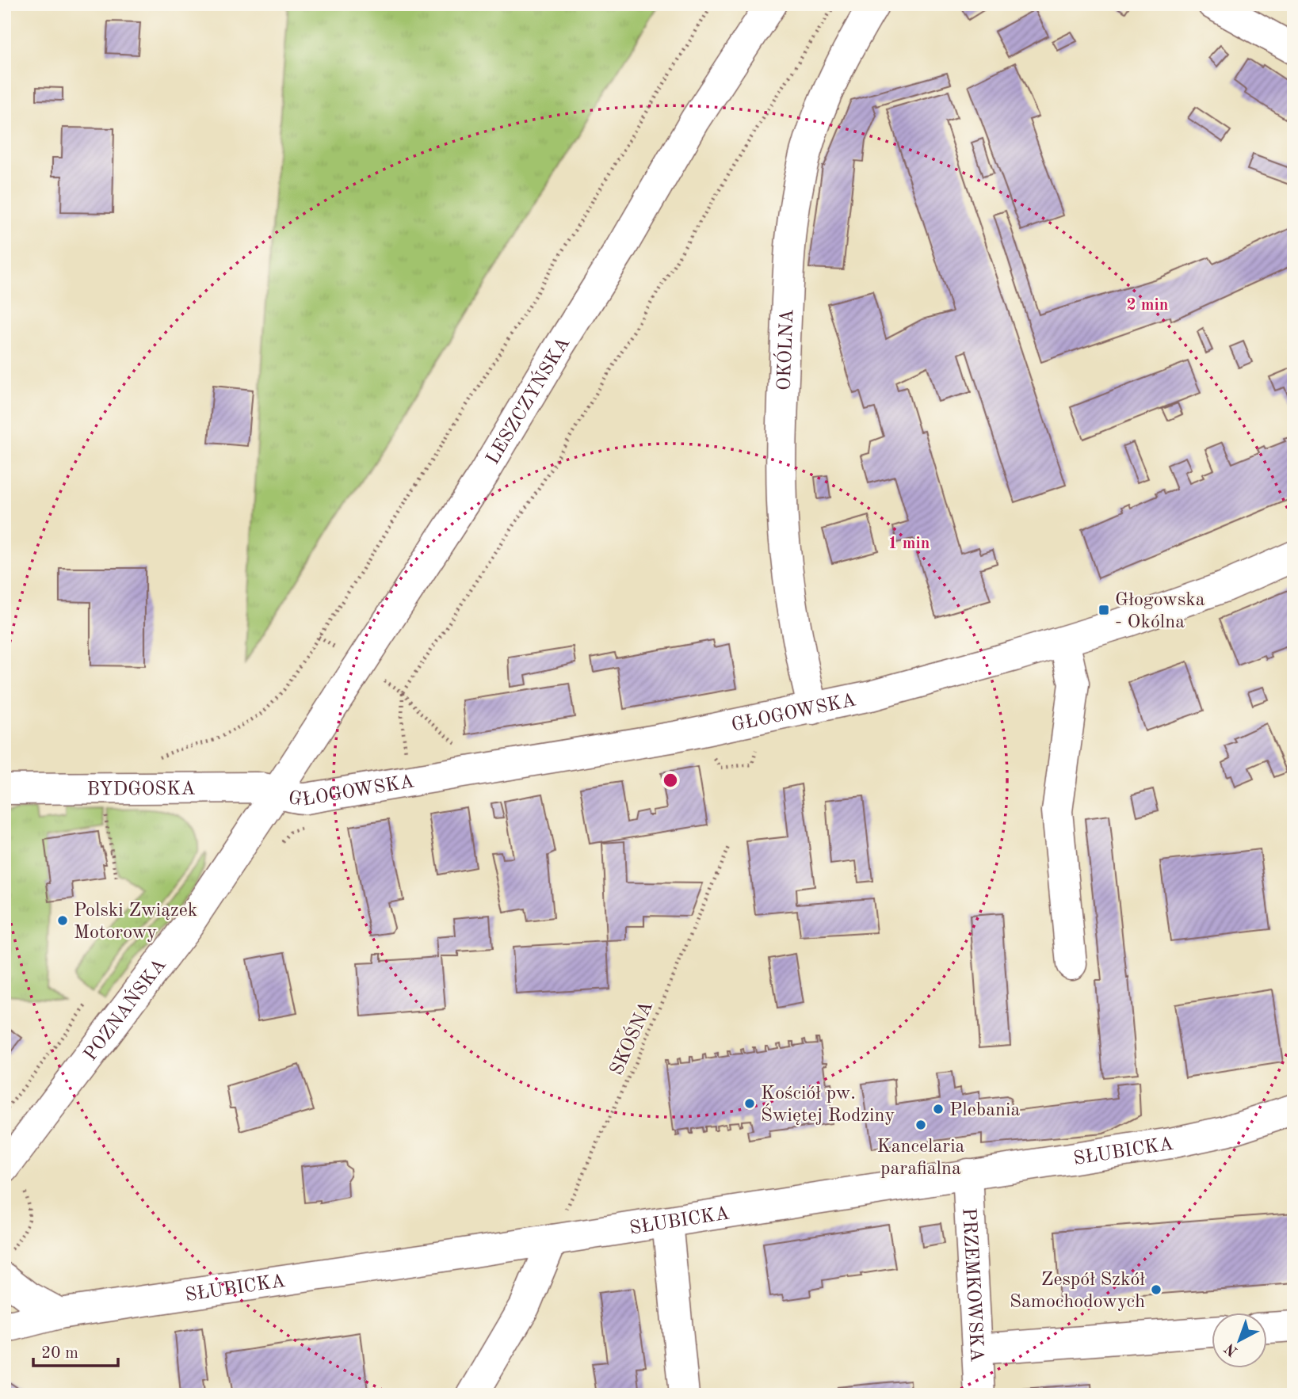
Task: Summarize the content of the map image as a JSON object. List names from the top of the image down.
{
  "streets": {
    "street": [
      "OKÓLNA",
      "LESZCZYŃSKA",
      "GŁOGOWSKA",
      "BYDGOSKA",
      "POZNAŃSKA",
      "SŁUBICKA",
      "PRZEMKOWSKA"
    ],
    "path": ["SKOŚNA"]
  },
  "crossings": [
    ["OKÓLNA", "GŁOGOWSKA"],
    ["LESZCZYŃSKA", "GŁOGOWSKA"],
    ["LESZCZYŃSKA", "BYDGOSKA"],
    ["LESZCZYŃSKA", "POZNAŃSKA"],
    ["GŁOGOWSKA", "BYDGOSKA"],
    ["GŁOGOWSKA", "POZNAŃSKA"],
    ["BYDGOSKA", "POZNAŃSKA"],
    ["SKOŚNA", "SŁUBICKA"],
    ["SŁUBICKA", "PRZEMKOWSKA"]
  ],
  "places": {
    "transit": ["Głogowska - Okólna"],
    "other": [
      "Polski Związek Motorowy",
      "Kościół pw. Świętej Rodziny",
      "Plebania",
      "Kancelaria parafialna",
      "Zespół Szkół Samochodowych"
    ]
  },
  "scale_bar": "20 m",
  "north": "bottom left",
  "rings": ["2 min", "1 min"]
}
